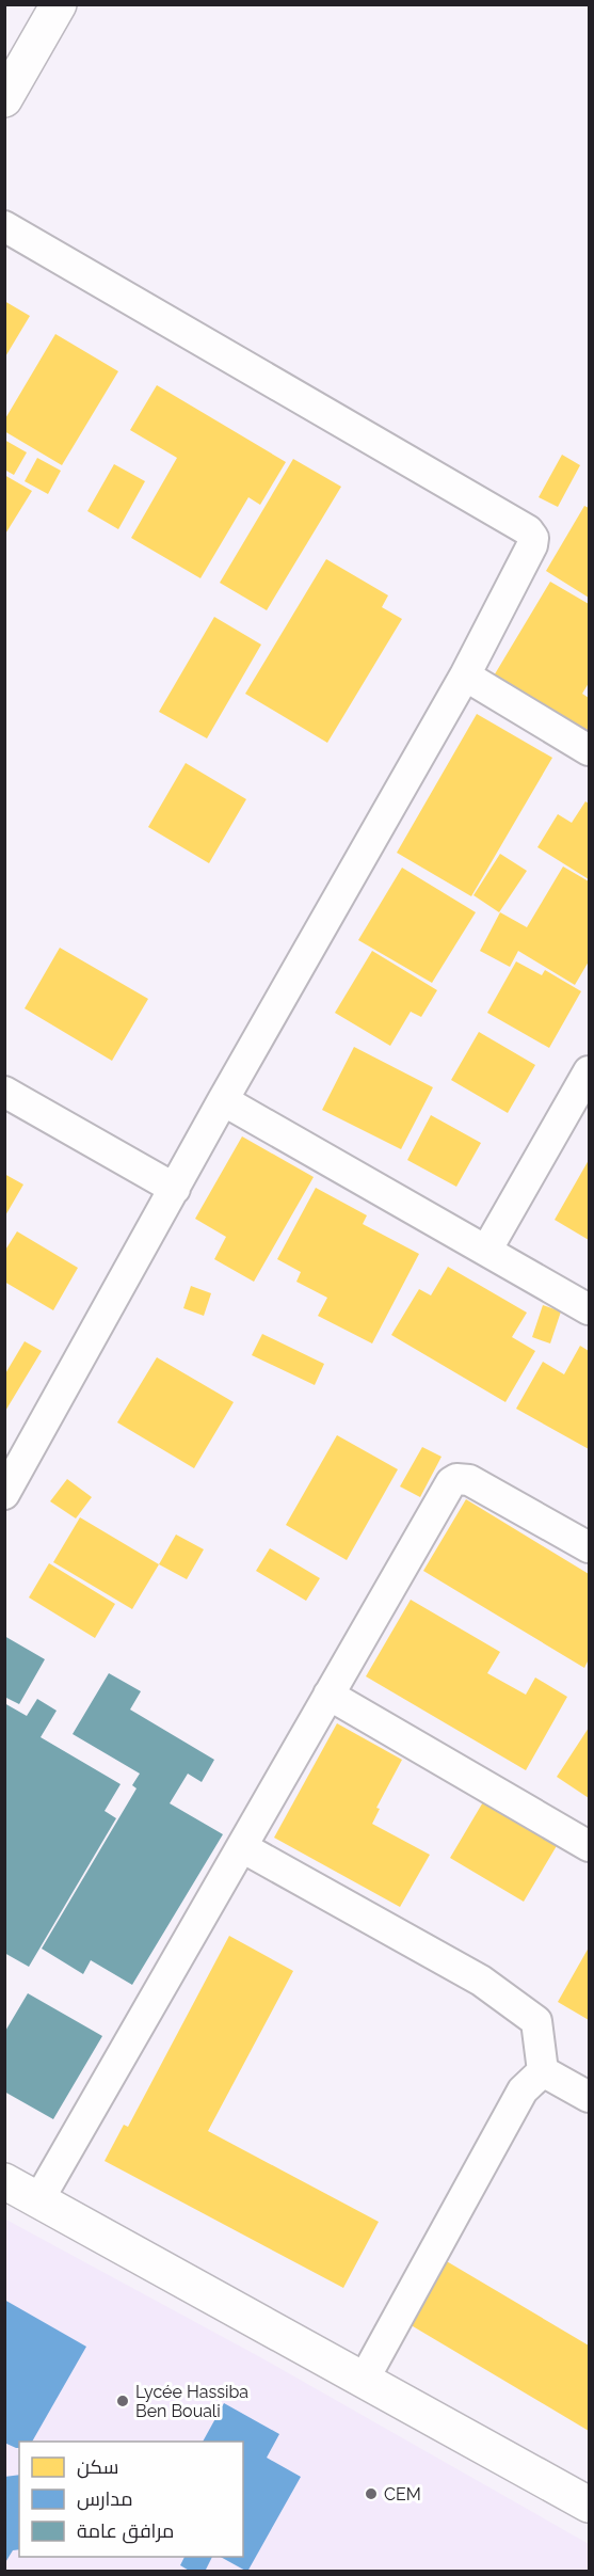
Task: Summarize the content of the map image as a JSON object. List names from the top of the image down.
{
  "places": ["Lycée Hassiba Ben Bouali", "CEM"],
  "legend": ["سكن", "مدارس", "مرافق عامة"]
}
